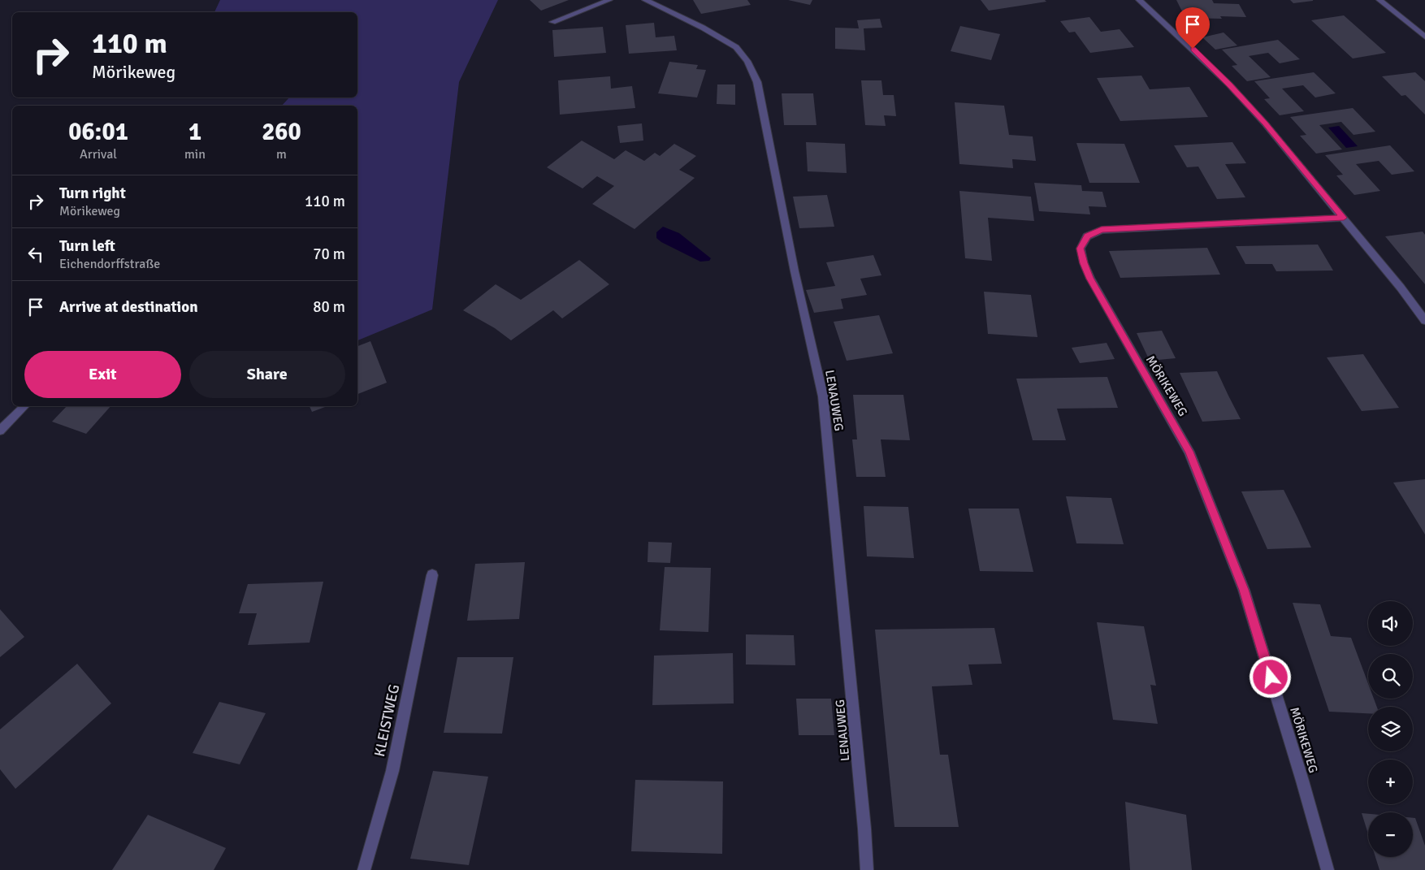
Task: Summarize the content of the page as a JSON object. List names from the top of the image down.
{
  "streets": {
    "street": ["MÖRIKEWEG", "LENAUWEG", "KLEISTWEG"]
  },
  "page": {
    "turn": ["110 m", "Mörikeweg"],
    "eta": [
      "06:01",
      "Arrival",
      "1",
      "min",
      "260",
      "m"
    ],
    "list": [
      {
        "name": "Turn right",
        "note": "Mörikeweg",
        "value": "110 m"
      },
      {
        "name": "Turn left",
        "note": "Eichendorffstraße",
        "value": "70 m"
      },
      {
        "name": "Arrive at destination",
        "value": "80 m"
      }
    ],
    "buttons": ["Exit", "Share"],
    "map_buttons": ["+", "−"]
  }
}
